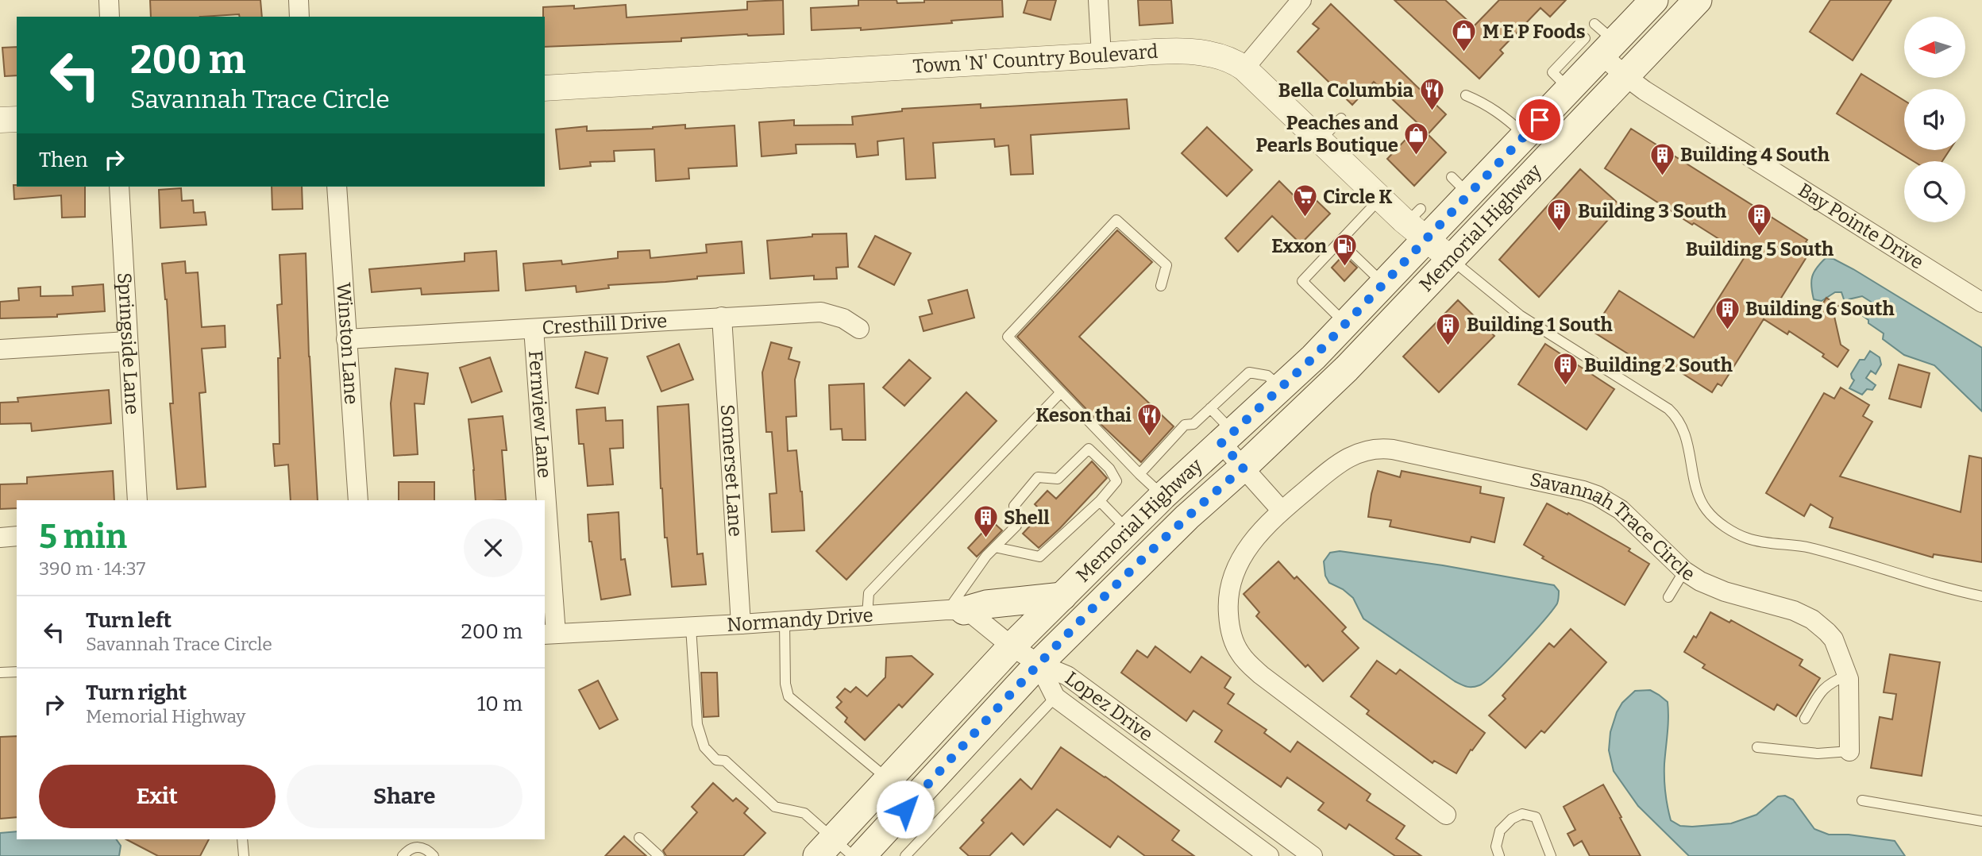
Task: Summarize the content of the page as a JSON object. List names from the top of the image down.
{
  "streets": {
    "main road": ["Memorial Highway"],
    "street": [
      "Town 'N' Country Boulevard",
      "Bay Pointe Drive",
      "Cresthill Drive",
      "Springside Lane",
      "Winston Lane",
      "Fernview Lane",
      "Somerset Lane",
      "Savannah Trace Circle",
      "Normandy Drive",
      "Lopez Drive"
    ]
  },
  "crossings": [
    ["Town 'N' Country Boulevard", "Memorial Highway"],
    ["Bay Pointe Drive", "Memorial Highway"],
    ["Memorial Highway", "Lopez Drive"],
    ["Cresthill Drive", "Winston Lane"],
    ["Cresthill Drive", "Fernview Lane"],
    ["Cresthill Drive", "Somerset Lane"],
    ["Fernview Lane", "Normandy Drive"],
    ["Somerset Lane", "Normandy Drive"]
  ],
  "places": {
    "shop": ["M E P Foods", "Peaches and Pearls Boutique"],
    "restaurant": ["Bella Columbia", "Keson thai"],
    "building": [
      "Building 4 South",
      "Building 3 South",
      "Building 5 South",
      "Building 6 South",
      "Building 1 South",
      "Building 2 South",
      "Shell"
    ],
    "supermarket": ["Circle K"],
    "fuel station": ["Exxon"]
  },
  "north": "left",
  "page": {
    "turn": ["200 m", "Savannah Trace Circle"],
    "then": "Then",
    "heading": ["5 min", "390 m · 14:37"],
    "list": [
      {
        "name": "Turn left",
        "note": "Savannah Trace Circle",
        "value": "200 m"
      },
      {
        "name": "Turn right",
        "note": "Memorial Highway",
        "value": "10 m"
      }
    ],
    "buttons": ["Exit", "Share"]
  }
}
